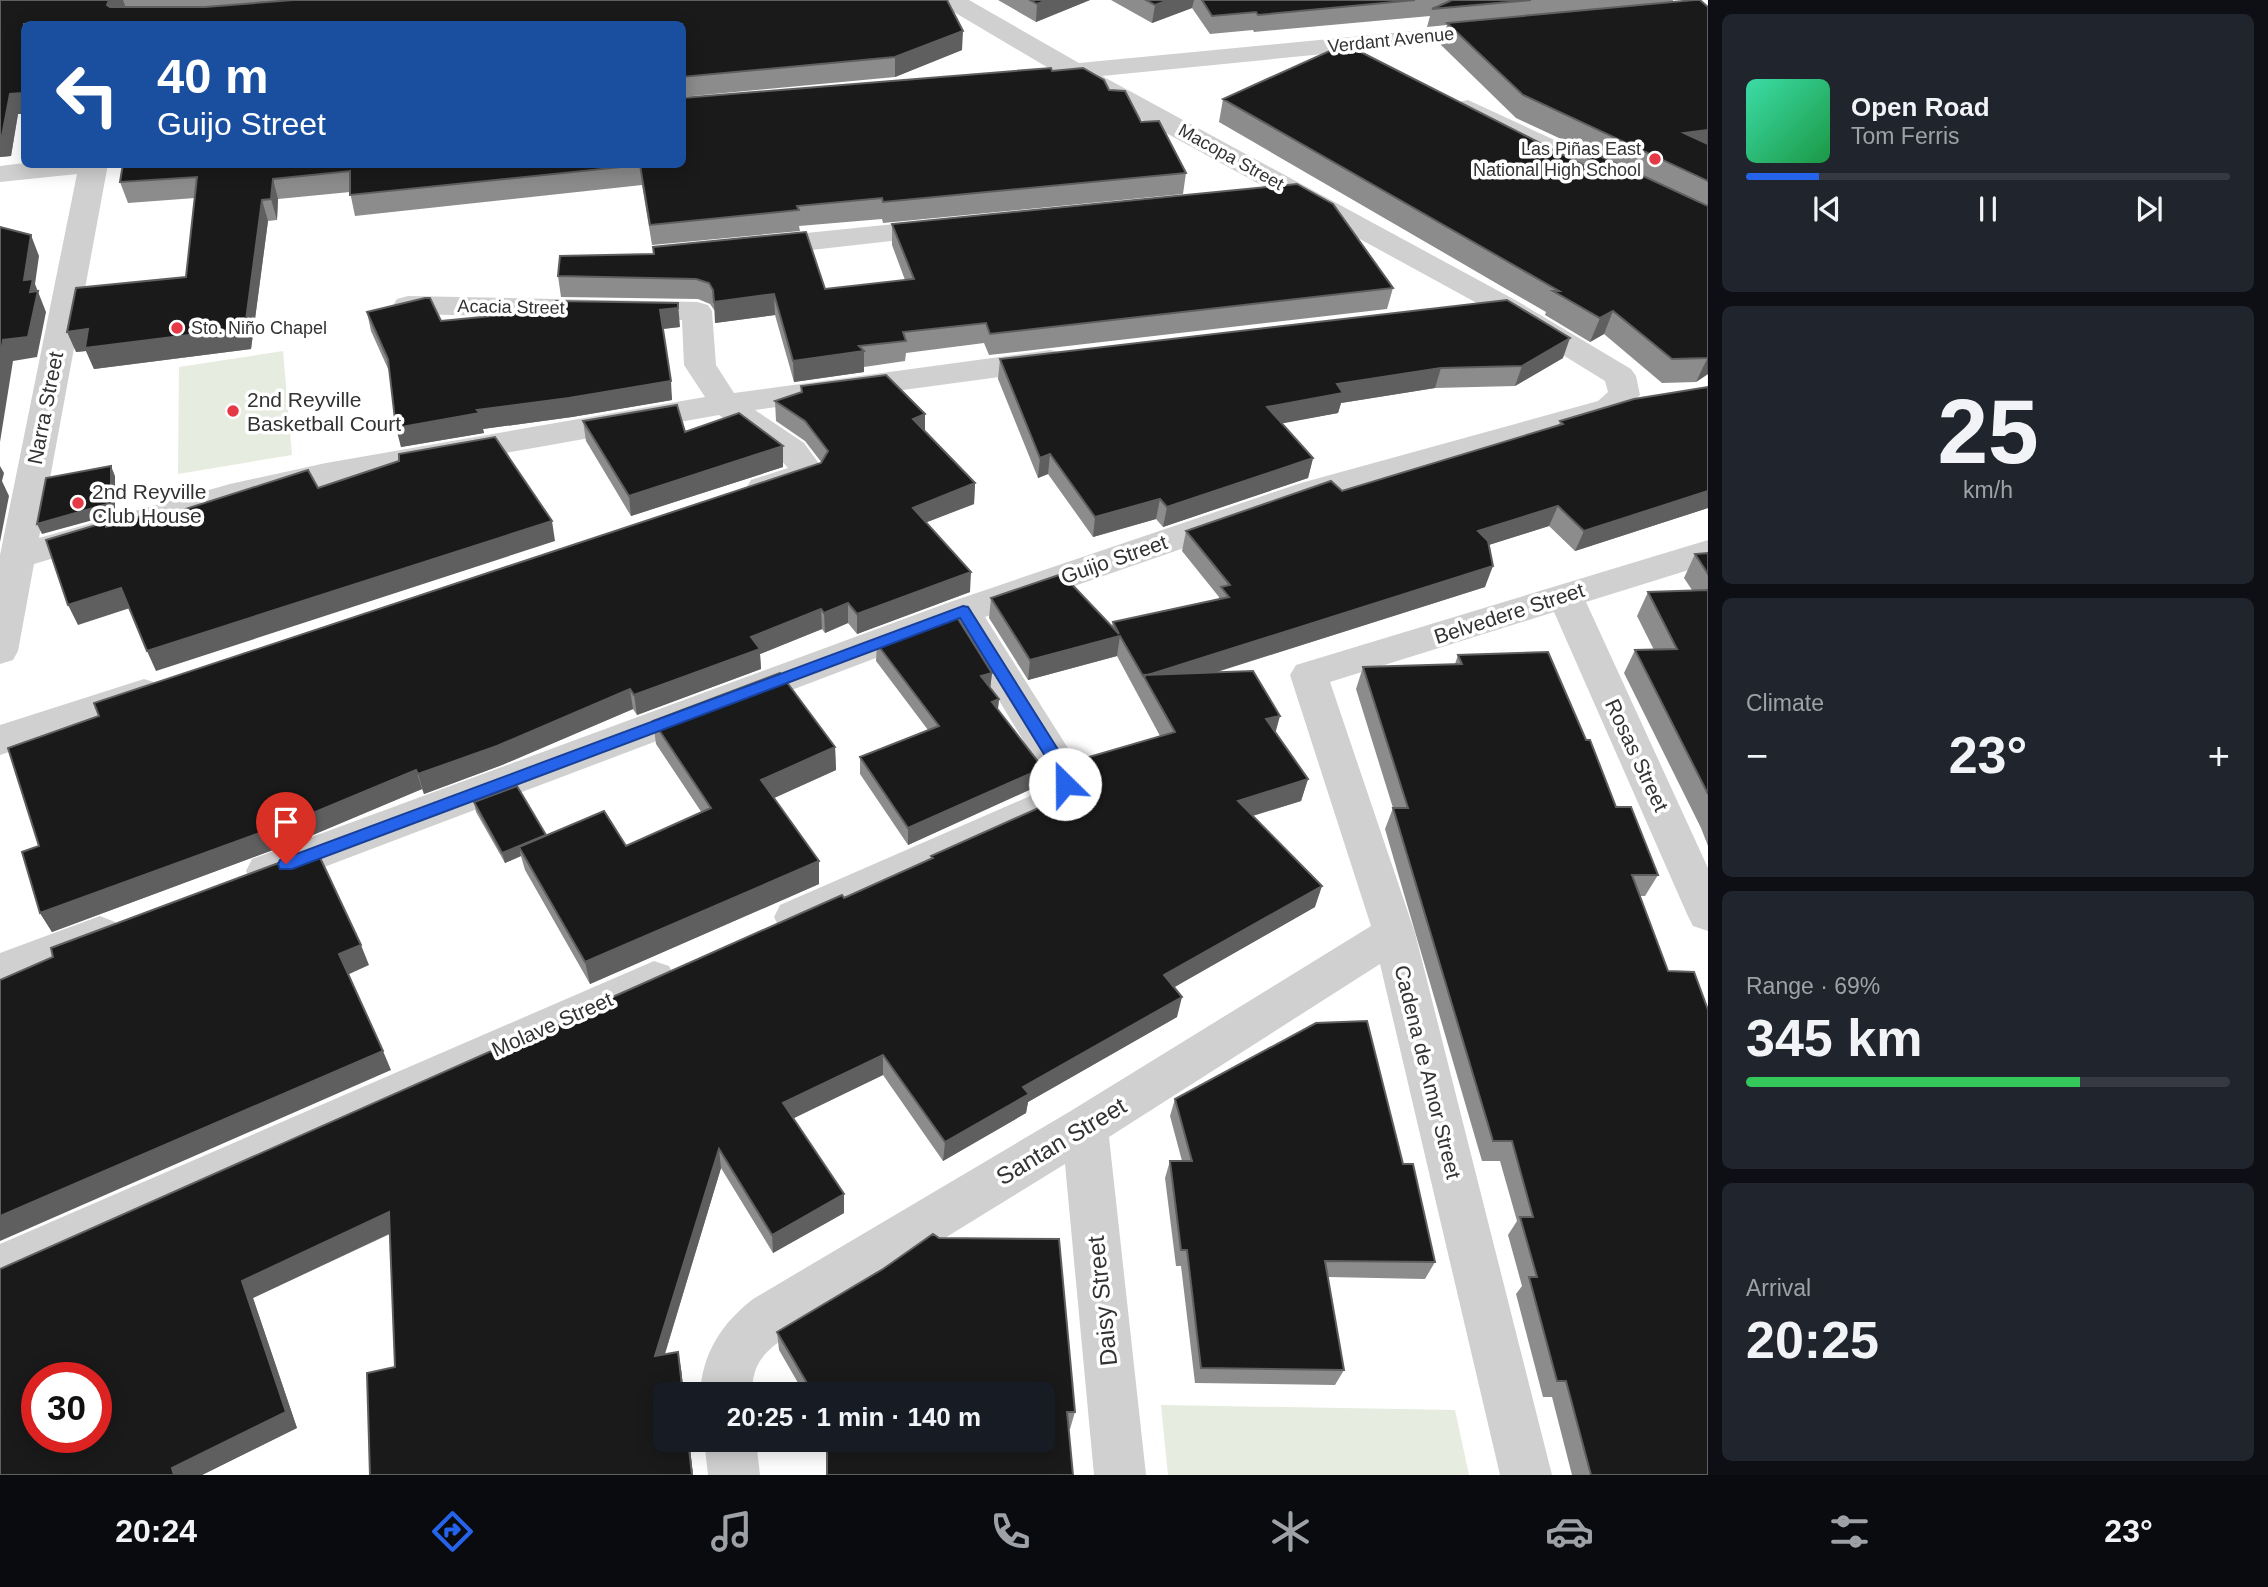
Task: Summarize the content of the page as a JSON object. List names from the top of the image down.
{
  "streets": {
    "street": [
      "Verdant Avenue",
      "Macopa Street",
      "Acacia Street",
      "Narra Street",
      "Guijo Street",
      "Belvedere Street",
      "Rosas Street",
      "Molave Street",
      "Cadena de Amor Street",
      "Santan Street",
      "Daisy Street"
    ]
  },
  "crossings": [
    ["Verdant Avenue", "Macopa Street"],
    ["Macopa Street", "Guijo Street"],
    ["Belvedere Street", "Rosas Street"],
    ["Belvedere Street", "Cadena de Amor Street"],
    ["Cadena de Amor Street", "Santan Street"],
    ["Santan Street", "Daisy Street"]
  ],
  "places": [
    "Las Piñas East National High School",
    "Sto. Niño Chapel",
    "2nd Reyville Basketball Court",
    "2nd Reyville Club House"
  ],
  "page": {
    "turn": ["40 m", "Guijo Street"],
    "song": ["Open Road", "Tom Ferris"],
    "tile": [
      ["25", "km/h"],
      "Climate",
      ["Range · 69%", "345 km"],
      ["Arrival", "20:25"]
    ],
    "heat": ["−", "23°", "+"],
    "limit": "30",
    "trip": "20:25 · 1 min · 140 m",
    "tabs": ["20:24", "23°"]
  }
}
